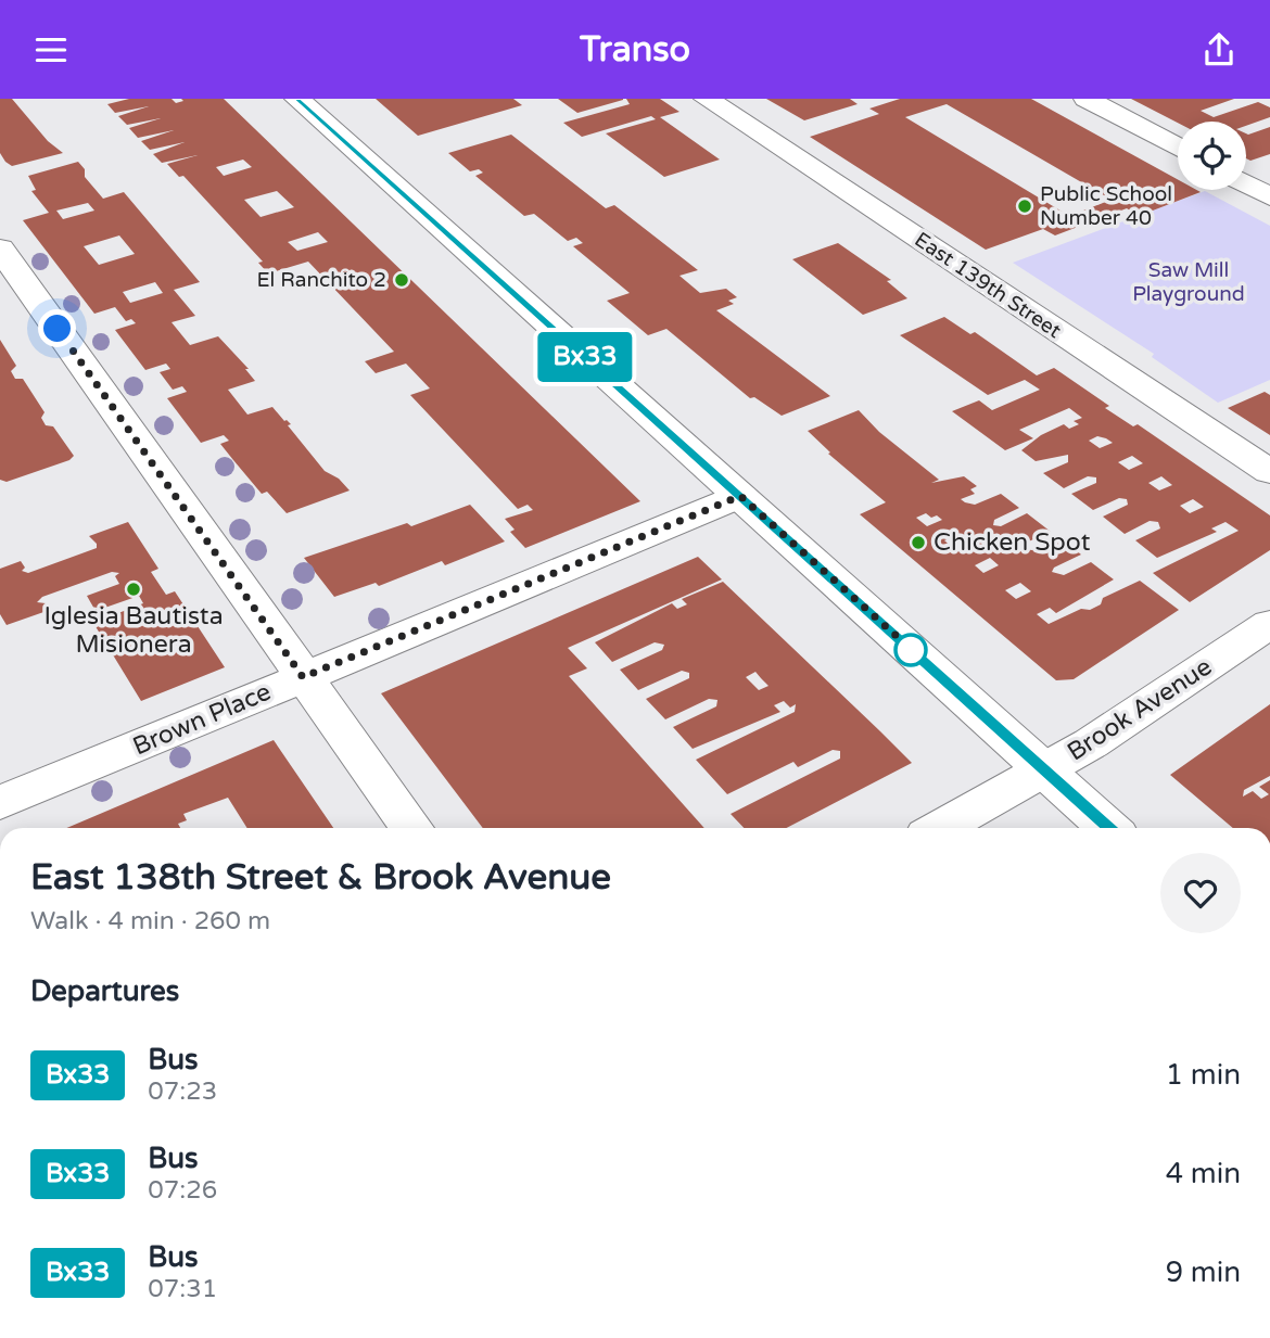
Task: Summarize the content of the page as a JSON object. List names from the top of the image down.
{
  "streets": {
    "street": ["East 139th Street", "Brook Avenue", "Brown Place"]
  },
  "parks": ["Saw Mill Playground"],
  "places": [
    "Public School Number 40",
    "El Ranchito 2",
    "Chicken Spot",
    "Iglesia Bautista Misionera"
  ],
  "lines": ["bus line Bx33"],
  "page": {
    "header": "Transo",
    "on_map": "Bx33",
    "heading": [
      ["East 138th Street & Brook Avenue", "Walk · 4 min · 260 m"],
      "Departures"
    ],
    "list": [
      {
        "mark": "Bx33",
        "name": "Bus",
        "note": "07:23",
        "value": "1 min"
      },
      {
        "mark": "Bx33",
        "name": "Bus",
        "note": "07:26",
        "value": "4 min"
      },
      {
        "mark": "Bx33",
        "name": "Bus",
        "note": "07:31",
        "value": "9 min"
      }
    ]
  }
}
